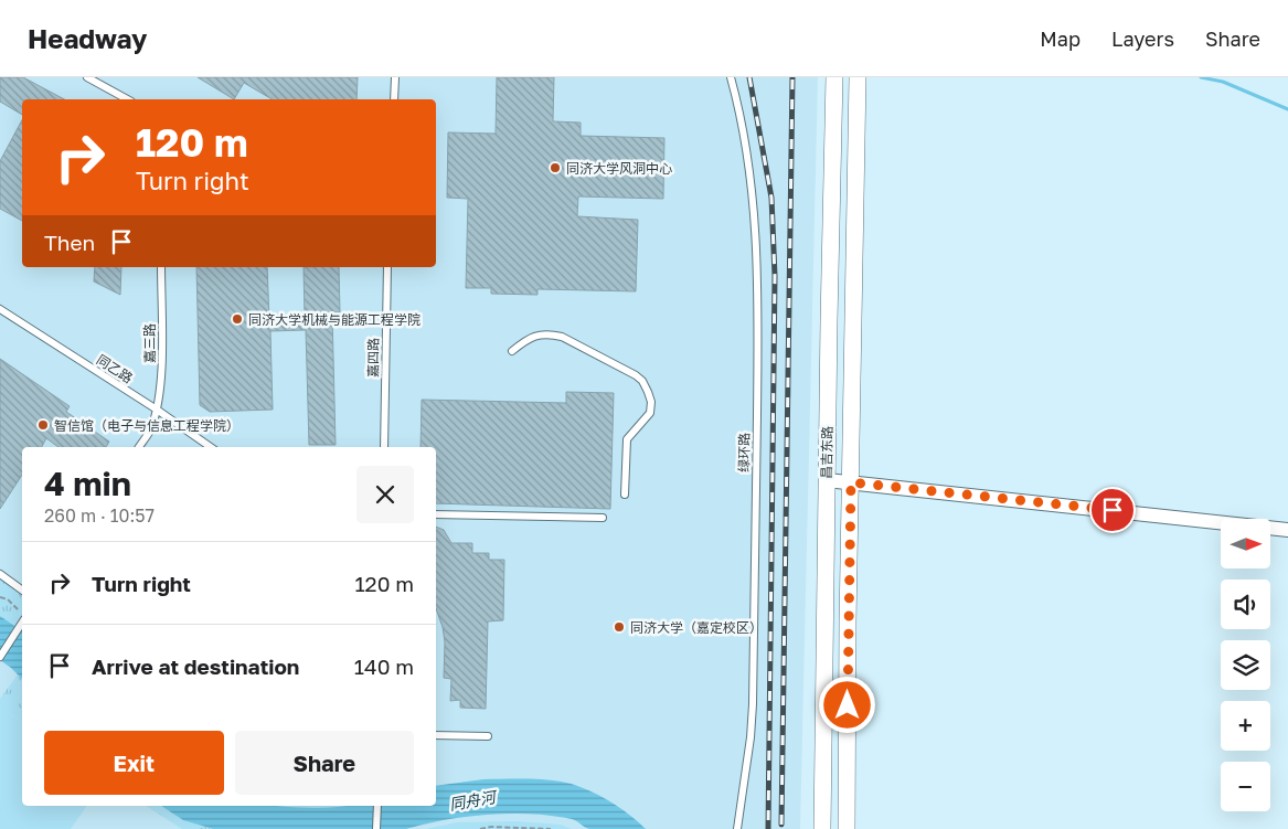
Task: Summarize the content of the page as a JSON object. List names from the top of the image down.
{
  "streets": {
    "street": ["昌吉东路"],
    "lane": [
      "嘉三路",
      "嘉四路",
      "同乙路",
      "绿环路"
    ]
  },
  "crossings": [
    ["嘉三路", "同乙路"]
  ],
  "water": ["同舟河"],
  "places": [
    "同济大学风洞中心",
    "同济大学机械与能源工程学院",
    "智信馆（电子与信息工程学院）",
    "同济大学（嘉定校区）"
  ],
  "north": "right",
  "page": {
    "header": "Headway",
    "nav": ["Map", "Layers", "Share"],
    "turn": ["120 m", "Turn right"],
    "then": "Then",
    "heading": ["4 min", "260 m · 10:57"],
    "map_buttons": ["+", "−"],
    "list": [
      {
        "name": "Turn right",
        "value": "120 m"
      },
      {
        "name": "Arrive at destination",
        "value": "140 m"
      }
    ],
    "buttons": ["Exit", "Share"]
  }
}
